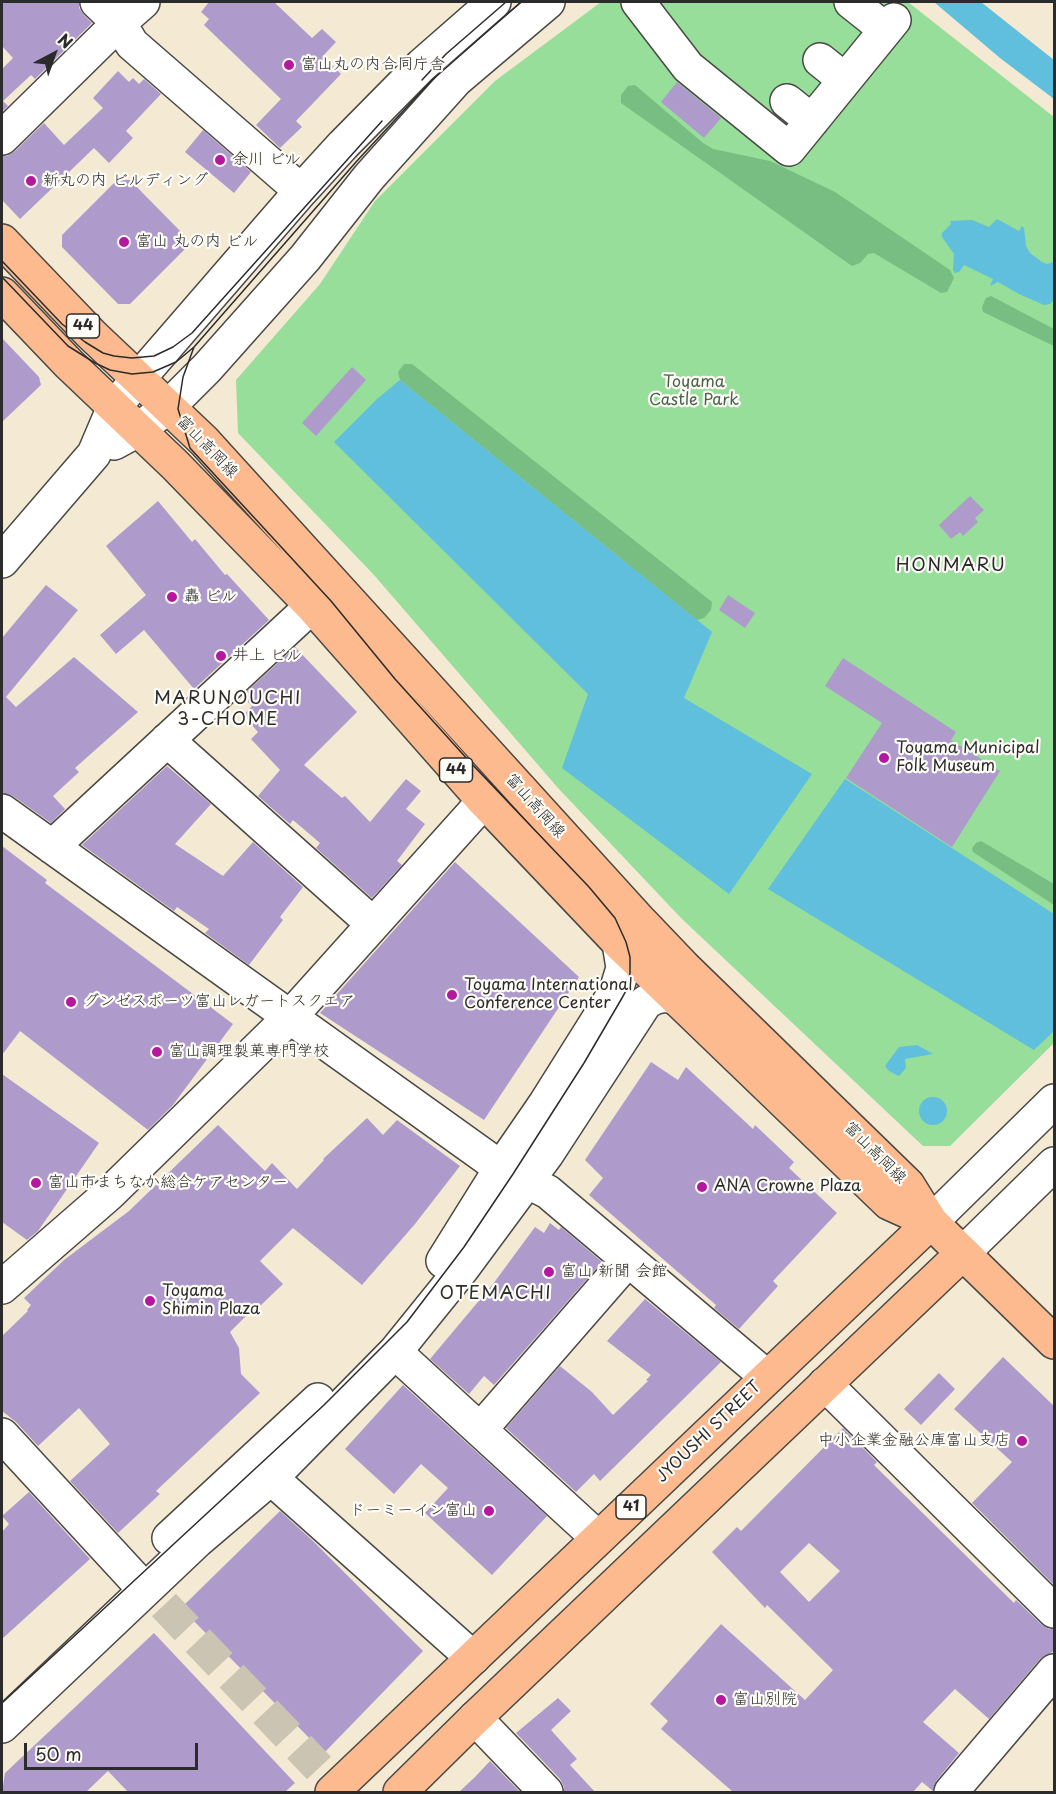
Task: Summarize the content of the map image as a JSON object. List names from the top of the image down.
{
  "streets": {
    "main road": [
      "44",
      "富山高岡線",
      "JYOUSHI STREET",
      "41"
    ]
  },
  "crossings": [
    ["富山高岡線", "JYOUSHI STREET"]
  ],
  "districts": ["HONMARU", "MARUNOUCHI 3-CHOME", "OTEMACHI"],
  "parks": ["Toyama Castle Park"],
  "places": [
    "富山丸の内合同庁舎",
    "余川 ビル",
    "新丸の内 ビルディング",
    "富山 丸の内 ビル",
    "轟 ビル",
    "井上 ビル",
    "Toyama Municipal Folk Museum",
    "Toyama International Conference Center",
    "グンゼスポーツ富山レガートスクエア",
    "富山調理製菓専門学校",
    "富山市まちなか総合ケアセンター",
    "ANA Crowne Plaza",
    "富山 新聞 会館",
    "Toyama Shimin Plaza",
    "中小企業金融公庫富山支店",
    "ドーミーイン富山",
    "富山別院"
  ],
  "scale_bar": "50 m",
  "north": "top right"
}
